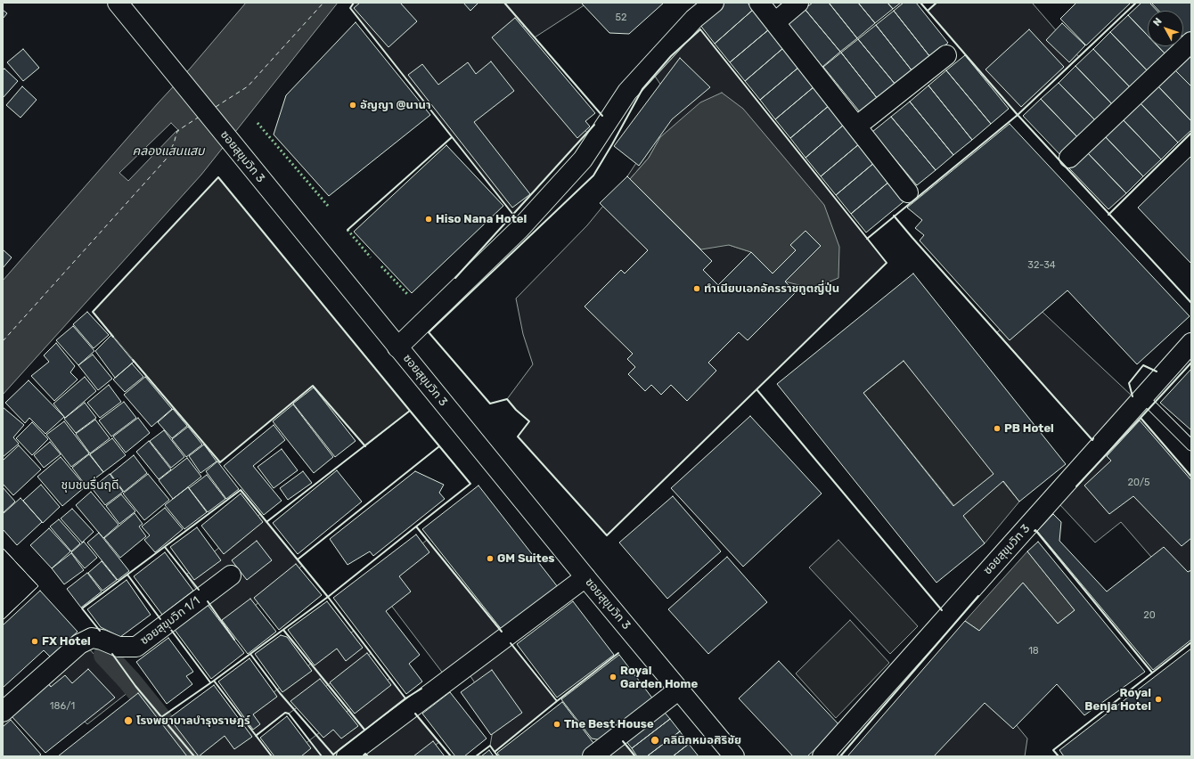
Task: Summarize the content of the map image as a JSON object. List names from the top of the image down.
{
  "streets": {
    "street": ["ซอยสุขุมวิท 3", "ซอยสุขุมวิท 1/1"]
  },
  "districts": ["ชุมชนรื่นฤดี"],
  "water": ["คลองแสนแสบ"],
  "places": [
    "อัญญา @นานา",
    "Hiso Nana Hotel",
    "ทำเนียบเอกอัครราชทูตญี่ปุ่น",
    "PB Hotel",
    "GM Suites",
    "FX Hotel",
    "Royal Garden Home",
    "Royal Benja Hotel",
    "โรงพยาบาลบำรุงราษฎร์",
    "The Best House",
    "คลินิกหมอศิริชัย"
  ],
  "house_numbers": [
    "52",
    "32-34",
    "20/5",
    "20",
    "18",
    "186/1"
  ],
  "north": "top left"
}
